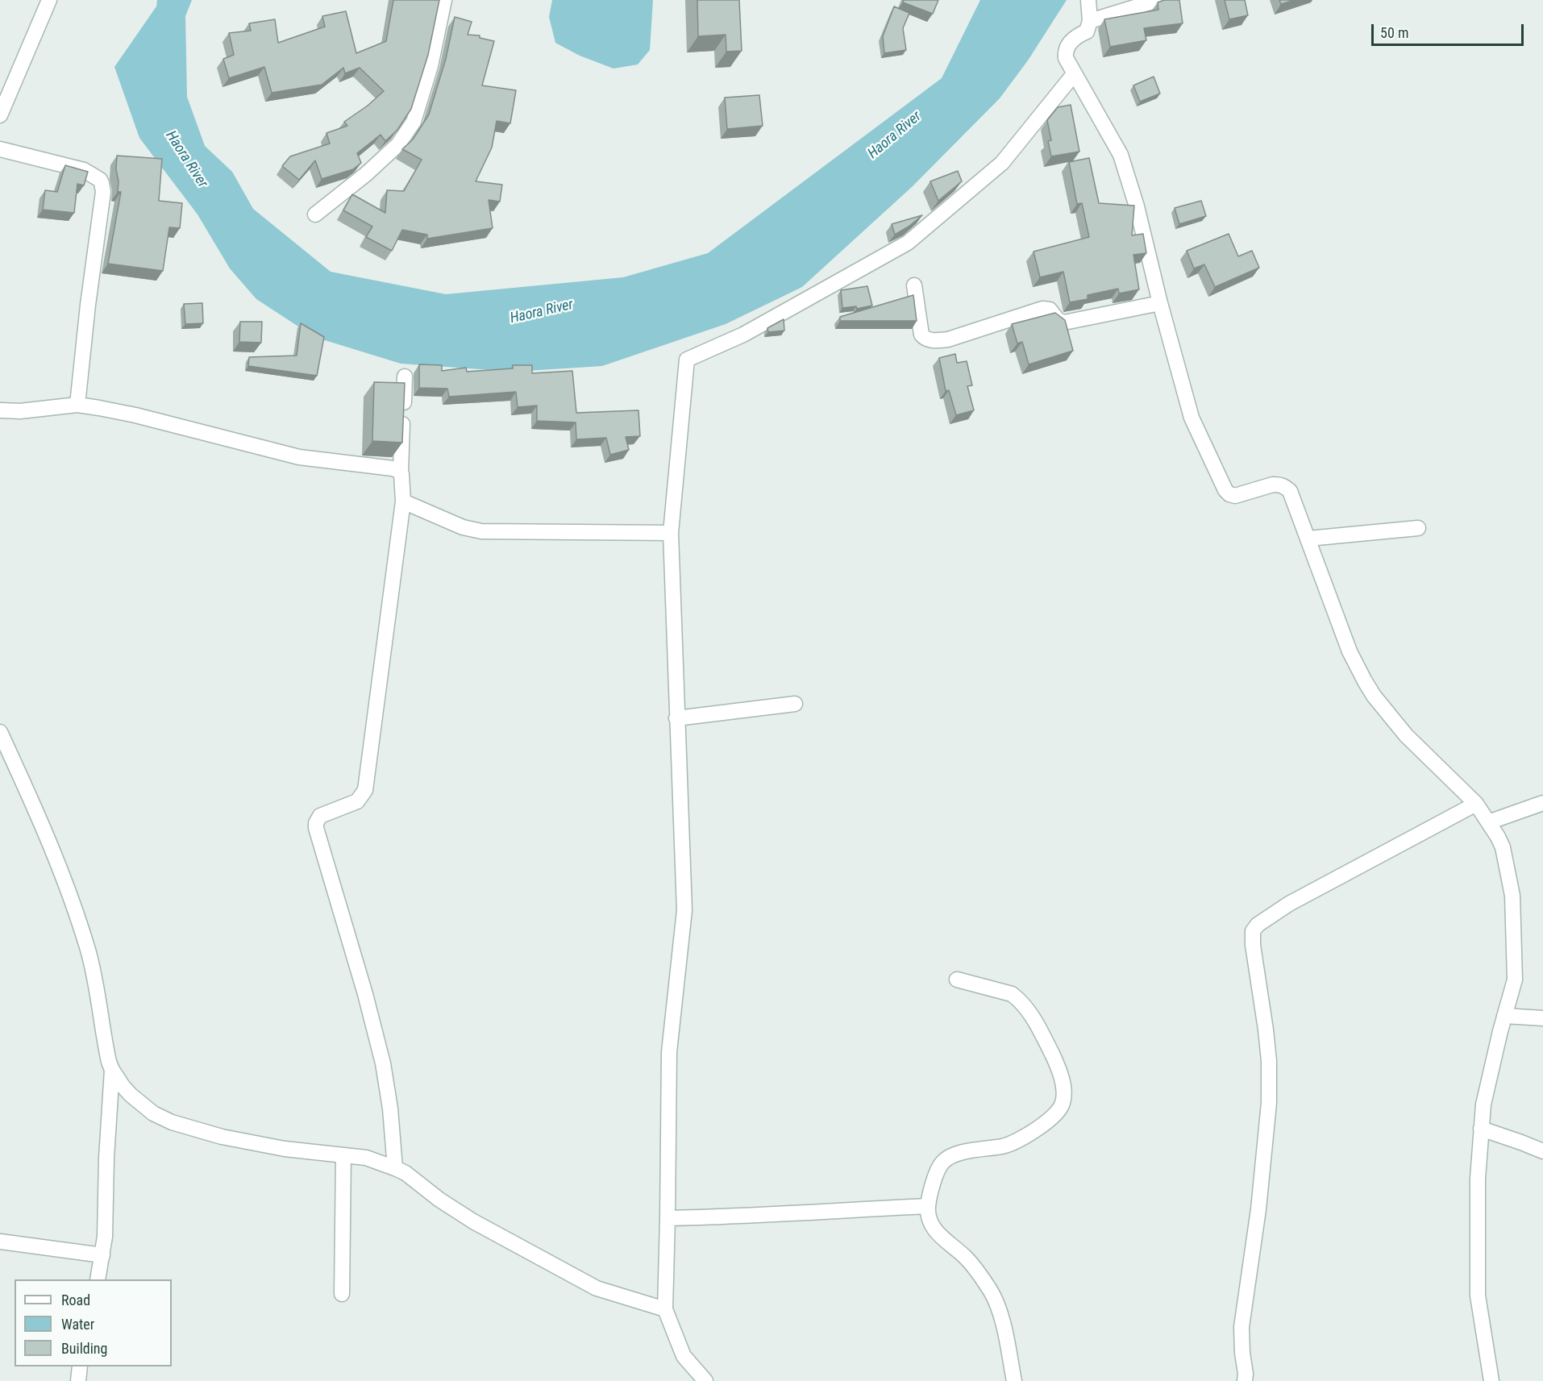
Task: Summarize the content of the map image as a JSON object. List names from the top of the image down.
{
  "water": ["Haora River"],
  "legend": ["Road", "Water", "Building"],
  "scale_bar": "50 m"
}
